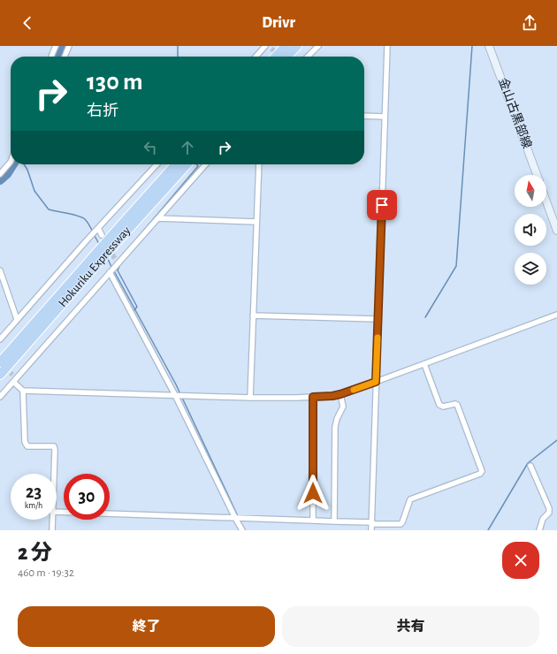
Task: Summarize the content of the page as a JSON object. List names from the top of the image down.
{
  "streets": {
    "highway": ["Hokuriku Expressway"],
    "main road": ["金山古黒部線"]
  },
  "north": "top",
  "page": {
    "header": "Drivr",
    "turn": ["130 m", "右折"],
    "speed": "23 km/h",
    "limit": "30",
    "heading": ["2 分", "460 m · 19:32"],
    "buttons": ["終了", "共有"]
  }
}
